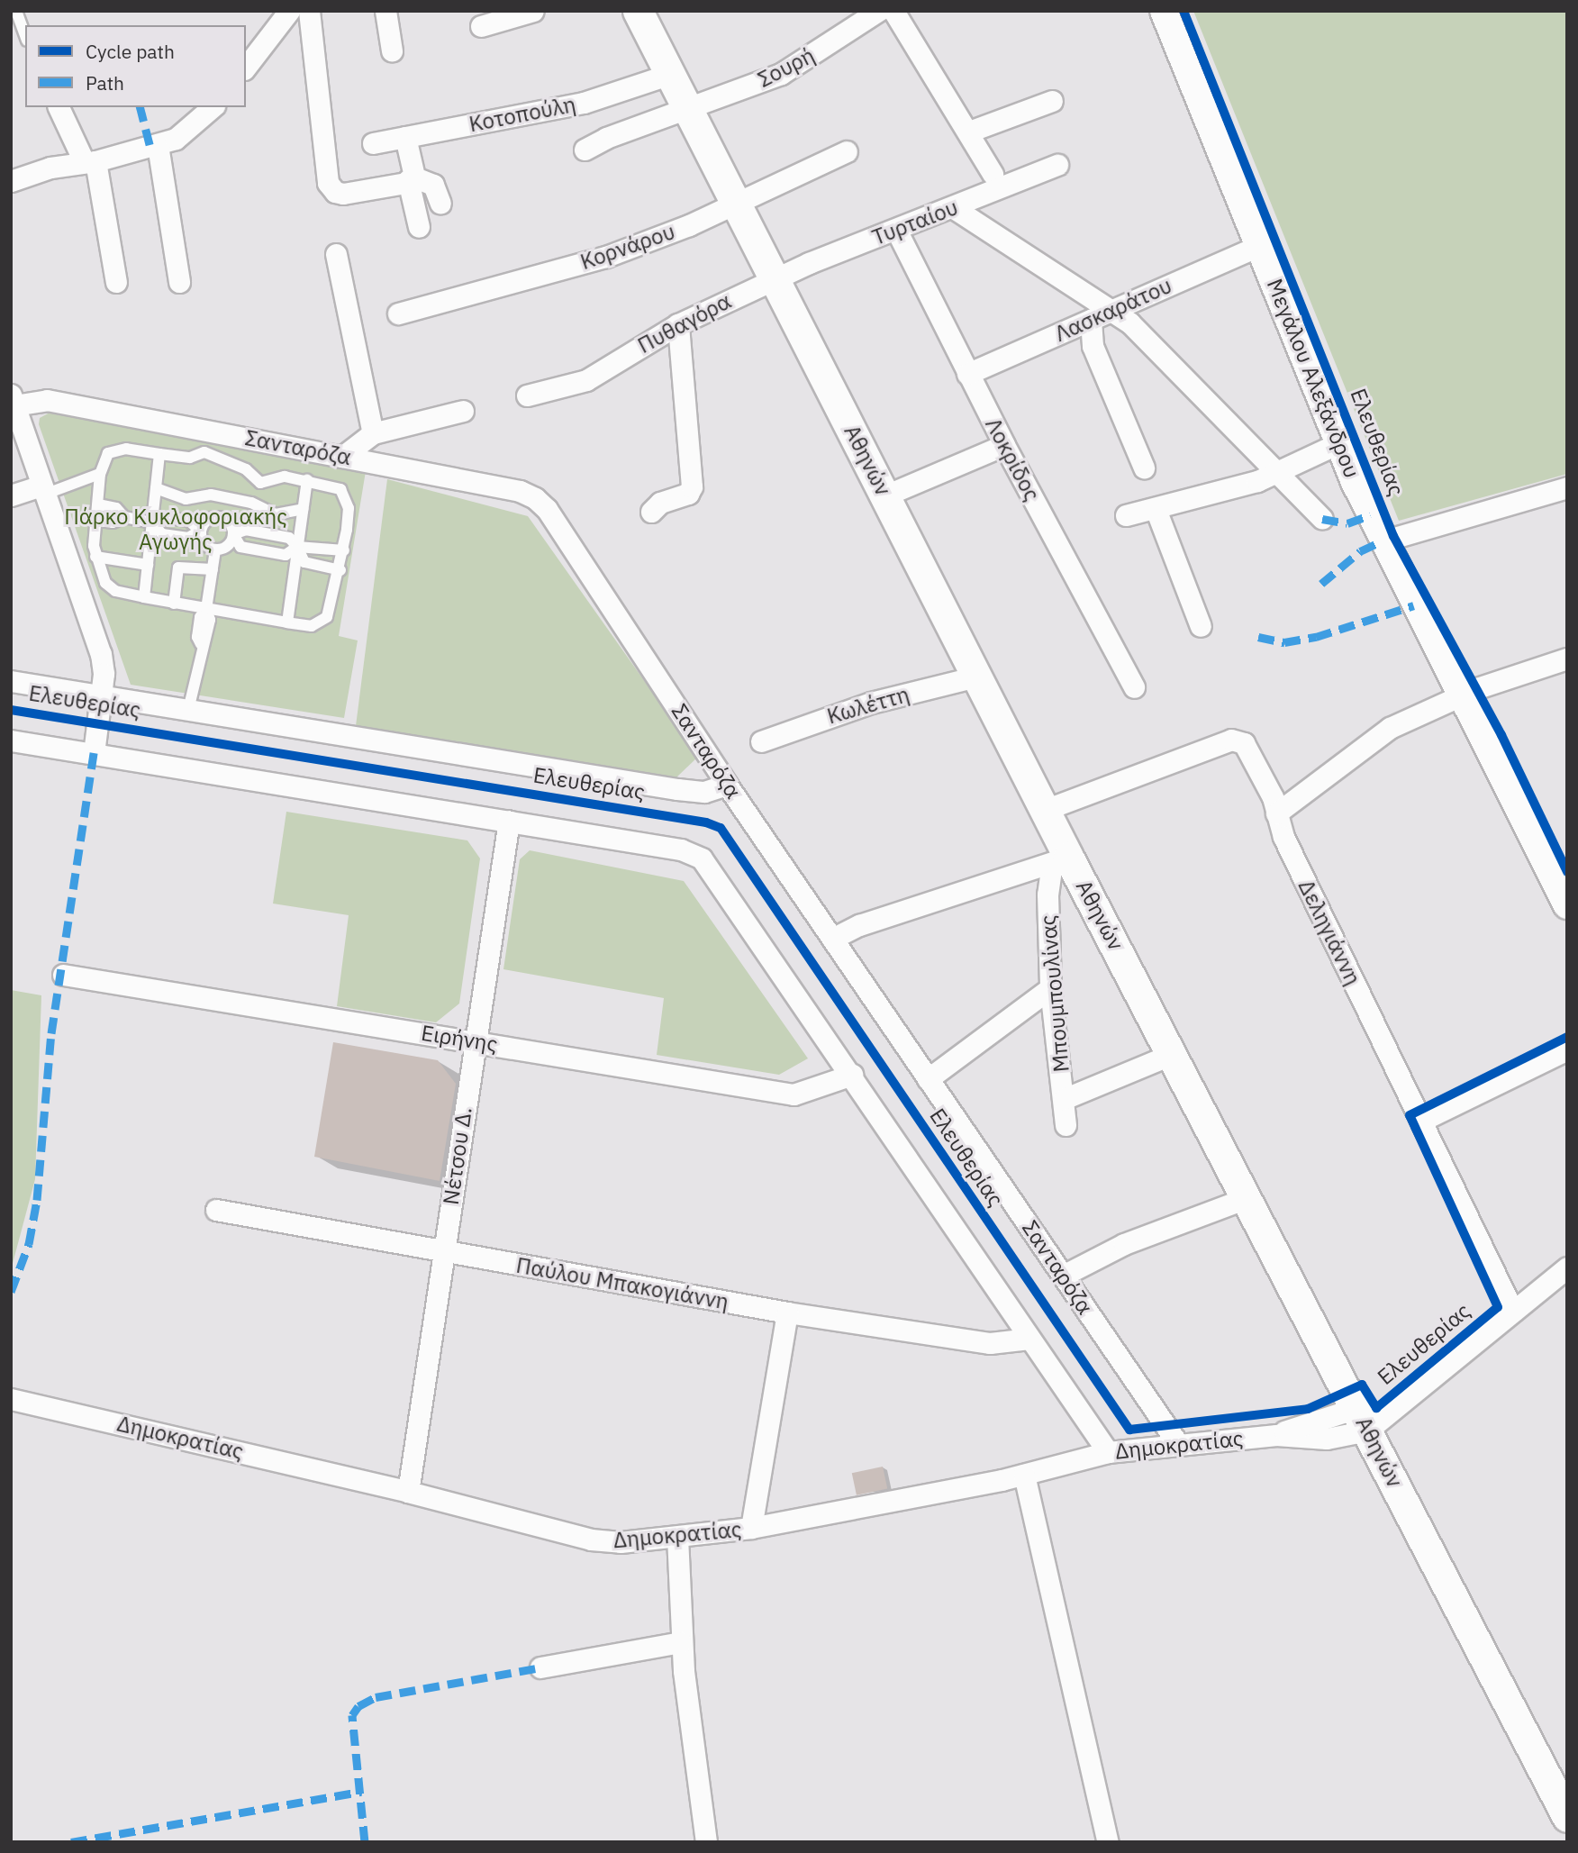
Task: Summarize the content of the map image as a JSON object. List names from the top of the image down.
{
  "streets": {
    "main road": ["Αθηνών"],
    "street": [
      "Σουρή",
      "Κοτοπούλη",
      "Τυρταίου",
      "Κορνάρου",
      "Λασκαράτου",
      "Πυθαγόρα",
      "Μεγάλου Αλεξάνδρου",
      "Ελευθερίας",
      "Σανταρόζα",
      "Λοκρίδος",
      "Κωλέττη",
      "Δεληγιάννη",
      "Μπουμπουλίνας",
      "Ειρήνης",
      "Νέτσου Δ.",
      "Παύλου Μπακογιάννη",
      "Δημοκρατίας"
    ]
  },
  "crossings": [
    ["Σουρή", "Αθηνών"],
    ["Κοτοπούλη", "Αθηνών"],
    ["Τυρταίου", "Πυθαγόρα"],
    ["Τυρταίου", "Λοκρίδος"],
    ["Τυρταίου", "Αθηνών"],
    ["Κορνάρου", "Αθηνών"],
    ["Λασκαράτου", "Μεγάλου Αλεξάνδρου"],
    ["Λασκαράτου", "Λοκρίδος"],
    ["Πυθαγόρα", "Αθηνών"],
    ["Ελευθερίας", "Σανταρόζα"],
    ["Σανταρόζα", "Δημοκρατίας"],
    ["Αθηνών", "Κωλέττη"],
    ["Αθηνών", "Δεληγιάννη"],
    ["Αθηνών", "Μπουμπουλίνας"],
    ["Αθηνών", "Δημοκρατίας"],
    ["Ειρήνης", "Νέτσου Δ."],
    ["Νέτσου Δ.", "Παύλου Μπακογιάννη"],
    ["Νέτσου Δ.", "Δημοκρατίας"]
  ],
  "parks": ["Πάρκο Κυκλοφοριακής Αγωγής"],
  "legend": ["Cycle path", "Path"]
}
